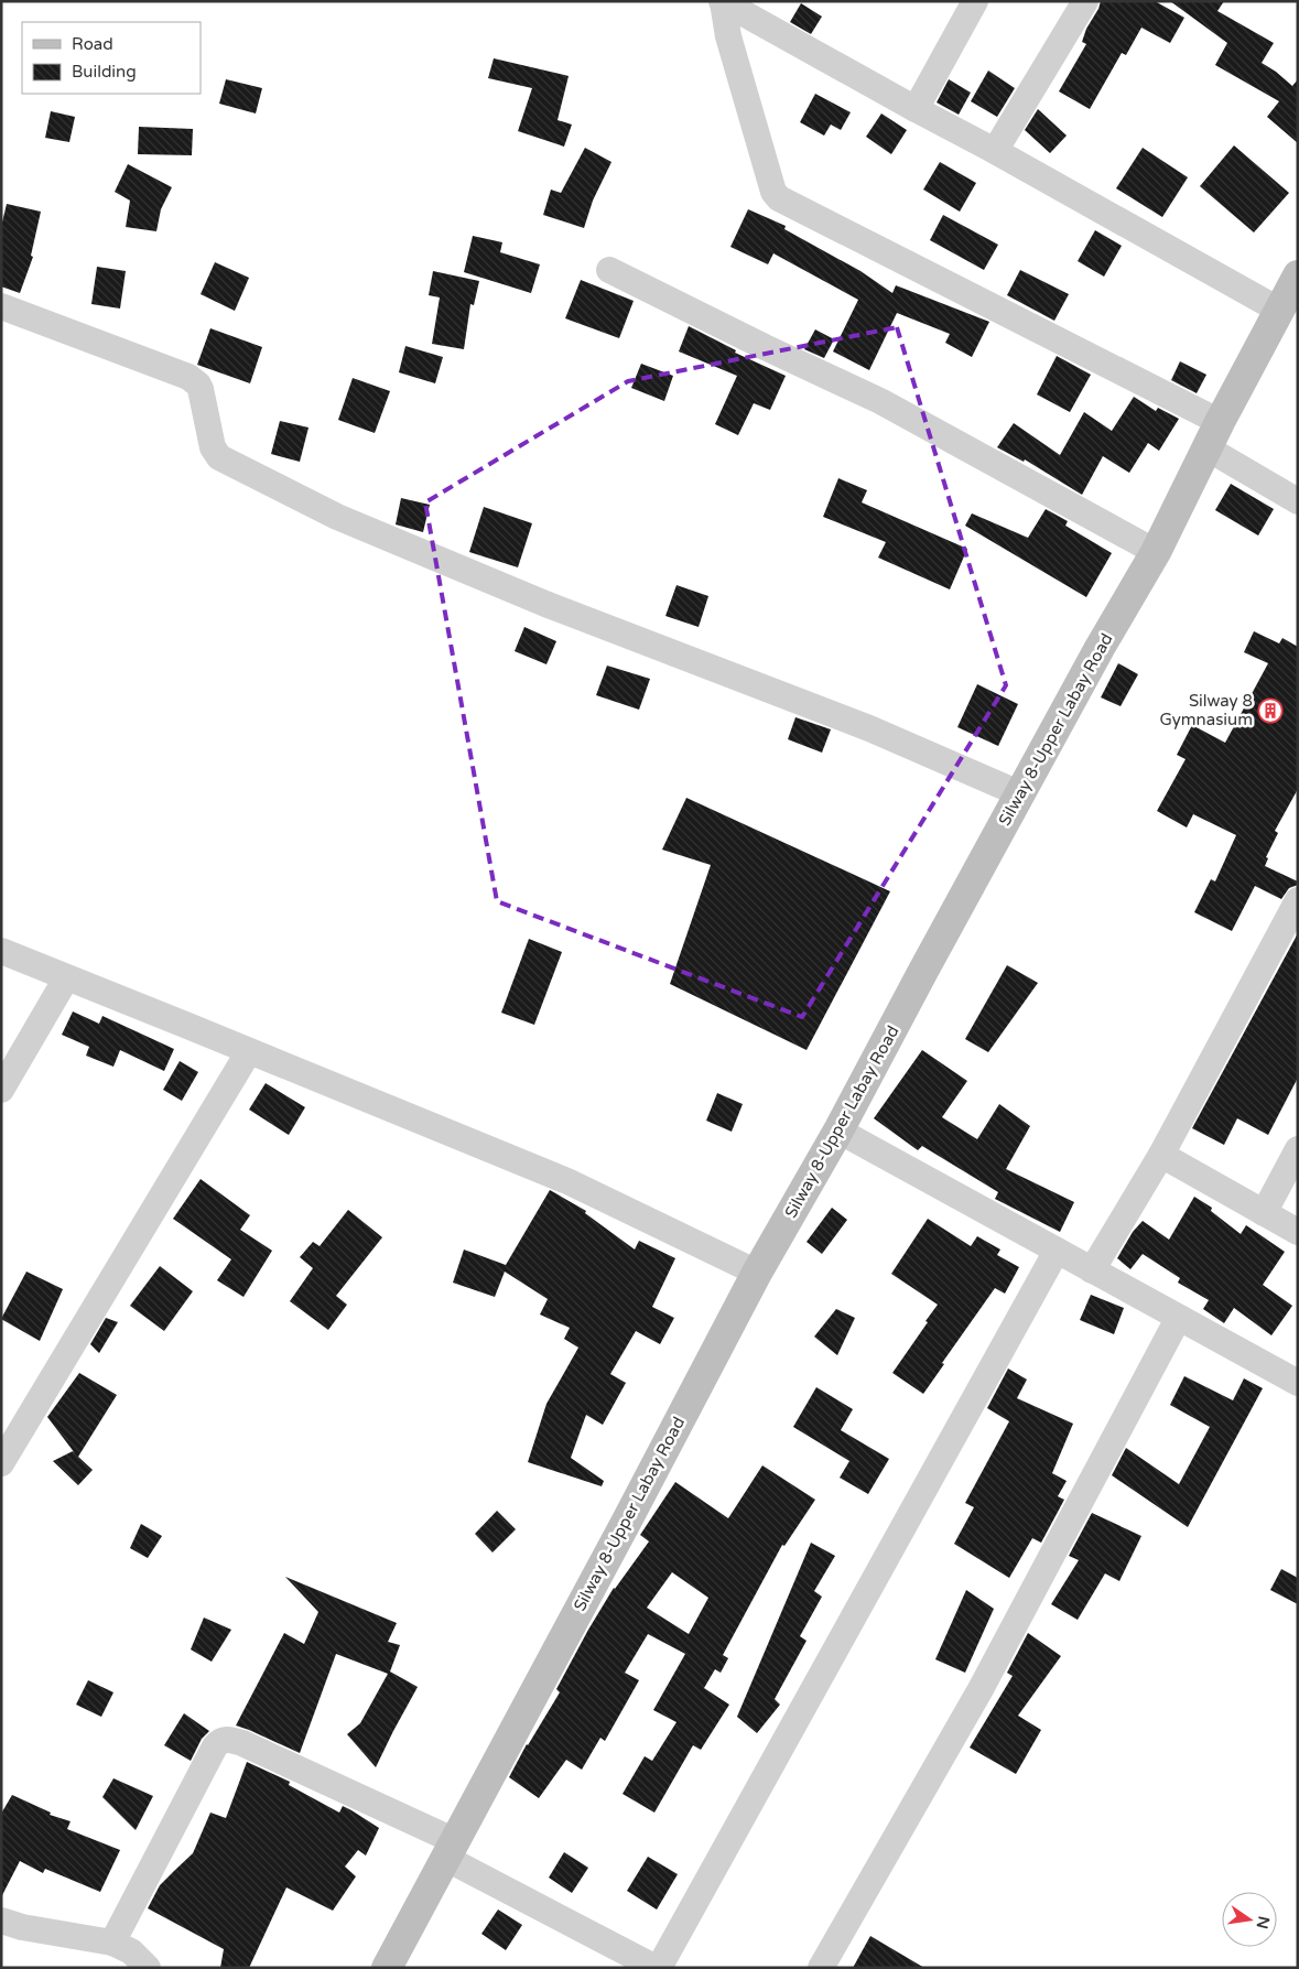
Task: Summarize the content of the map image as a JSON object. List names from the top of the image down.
{
  "streets": {
    "main road": ["Silway 8-Upper Labay Road"]
  },
  "places": {
    "building": ["Silway 8 Gymnasium"]
  },
  "legend": ["Road", "Building"],
  "north": "right"
}
